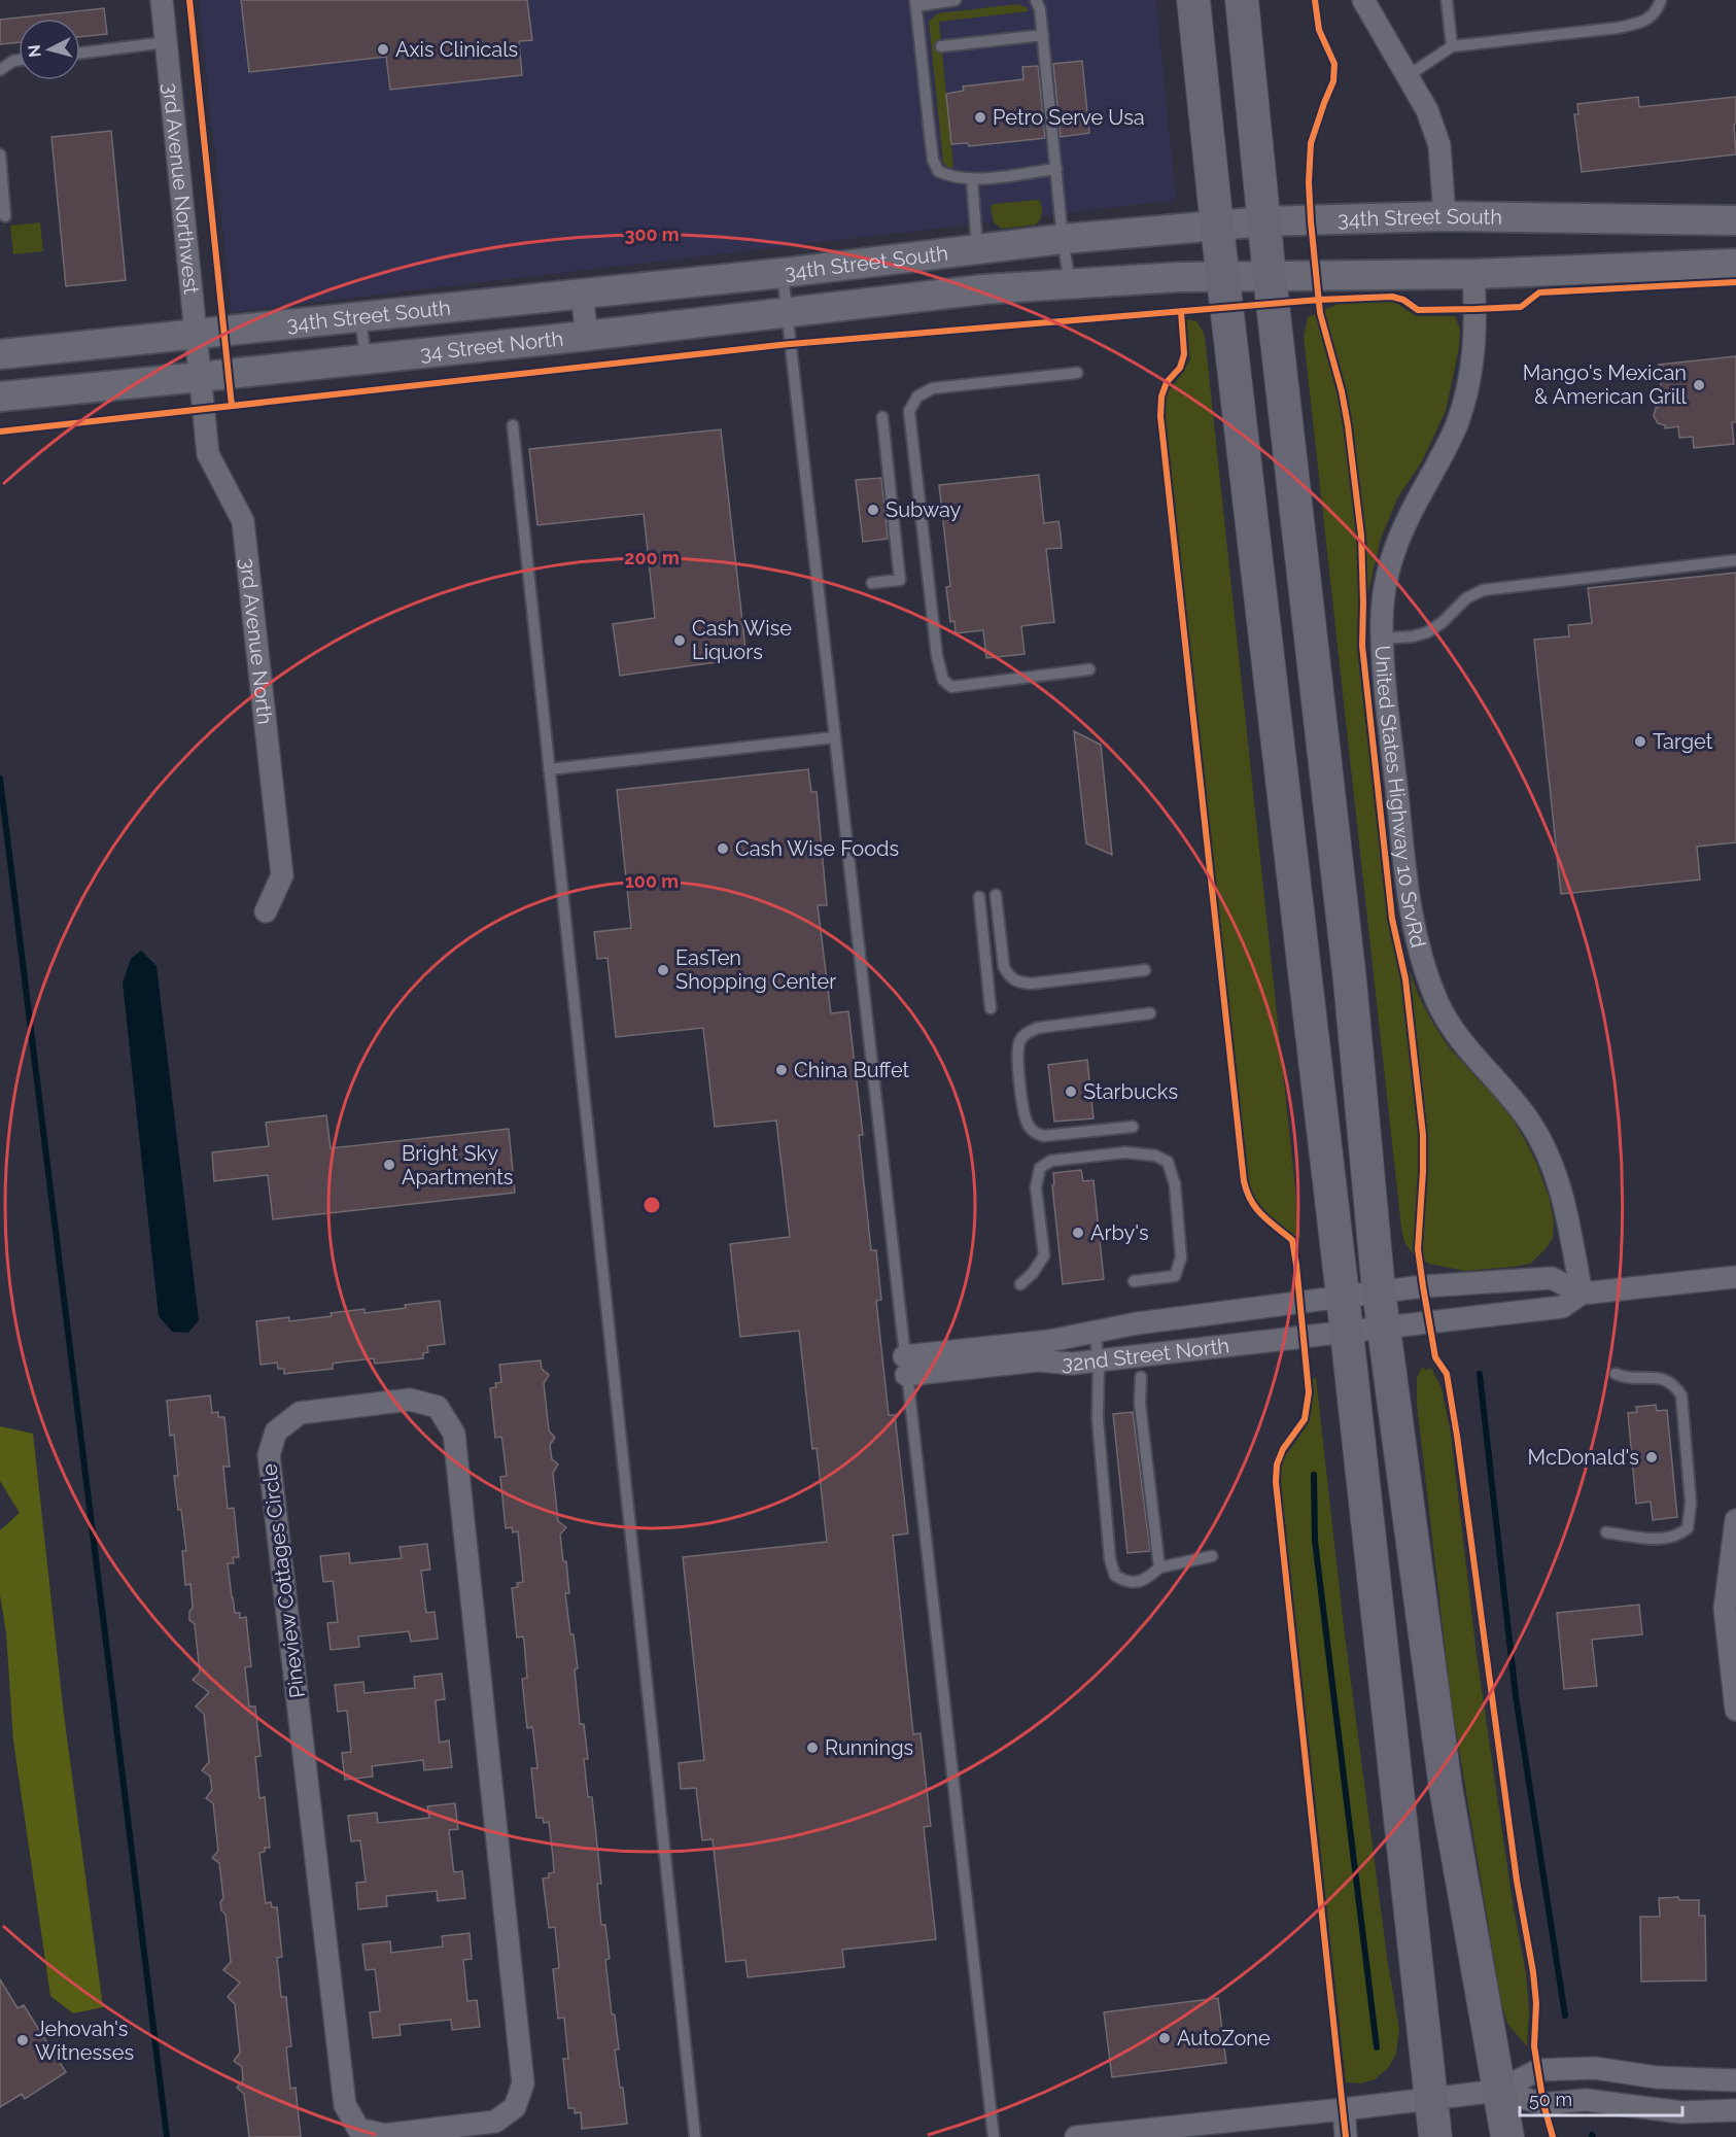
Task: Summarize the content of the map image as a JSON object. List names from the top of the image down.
{
  "streets": {
    "main road": ["34th Street South", "34 Street North"],
    "street": [
      "3rd Avenue Northwest",
      "3rd Avenue North",
      "United States Highway 10 SrvRd",
      "32nd Street North",
      "Pineview Cottages Circle"
    ]
  },
  "crossings": [
    ["3rd Avenue Northwest", "34th Street South"],
    ["3rd Avenue Northwest", "34 Street North"],
    ["3rd Avenue Northwest", "3rd Avenue North"],
    ["34 Street North", "3rd Avenue North"],
    ["United States Highway 10 SrvRd", "32nd Street North"]
  ],
  "places": [
    "Axis Clinicals",
    "Petro Serve Usa",
    "Mango's Mexican & American Grill",
    "Subway",
    "Cash Wise Liquors",
    "Target",
    "Cash Wise Foods",
    "EasTen Shopping Center",
    "China Buffet",
    "Starbucks",
    "Bright Sky Apartments",
    "Arby's",
    "McDonald's",
    "Runnings",
    "AutoZone",
    "Jehovah's Witnesses"
  ],
  "scale_bar": "50 m",
  "north": "left",
  "rings": ["300 m", "200 m", "100 m"]
}
